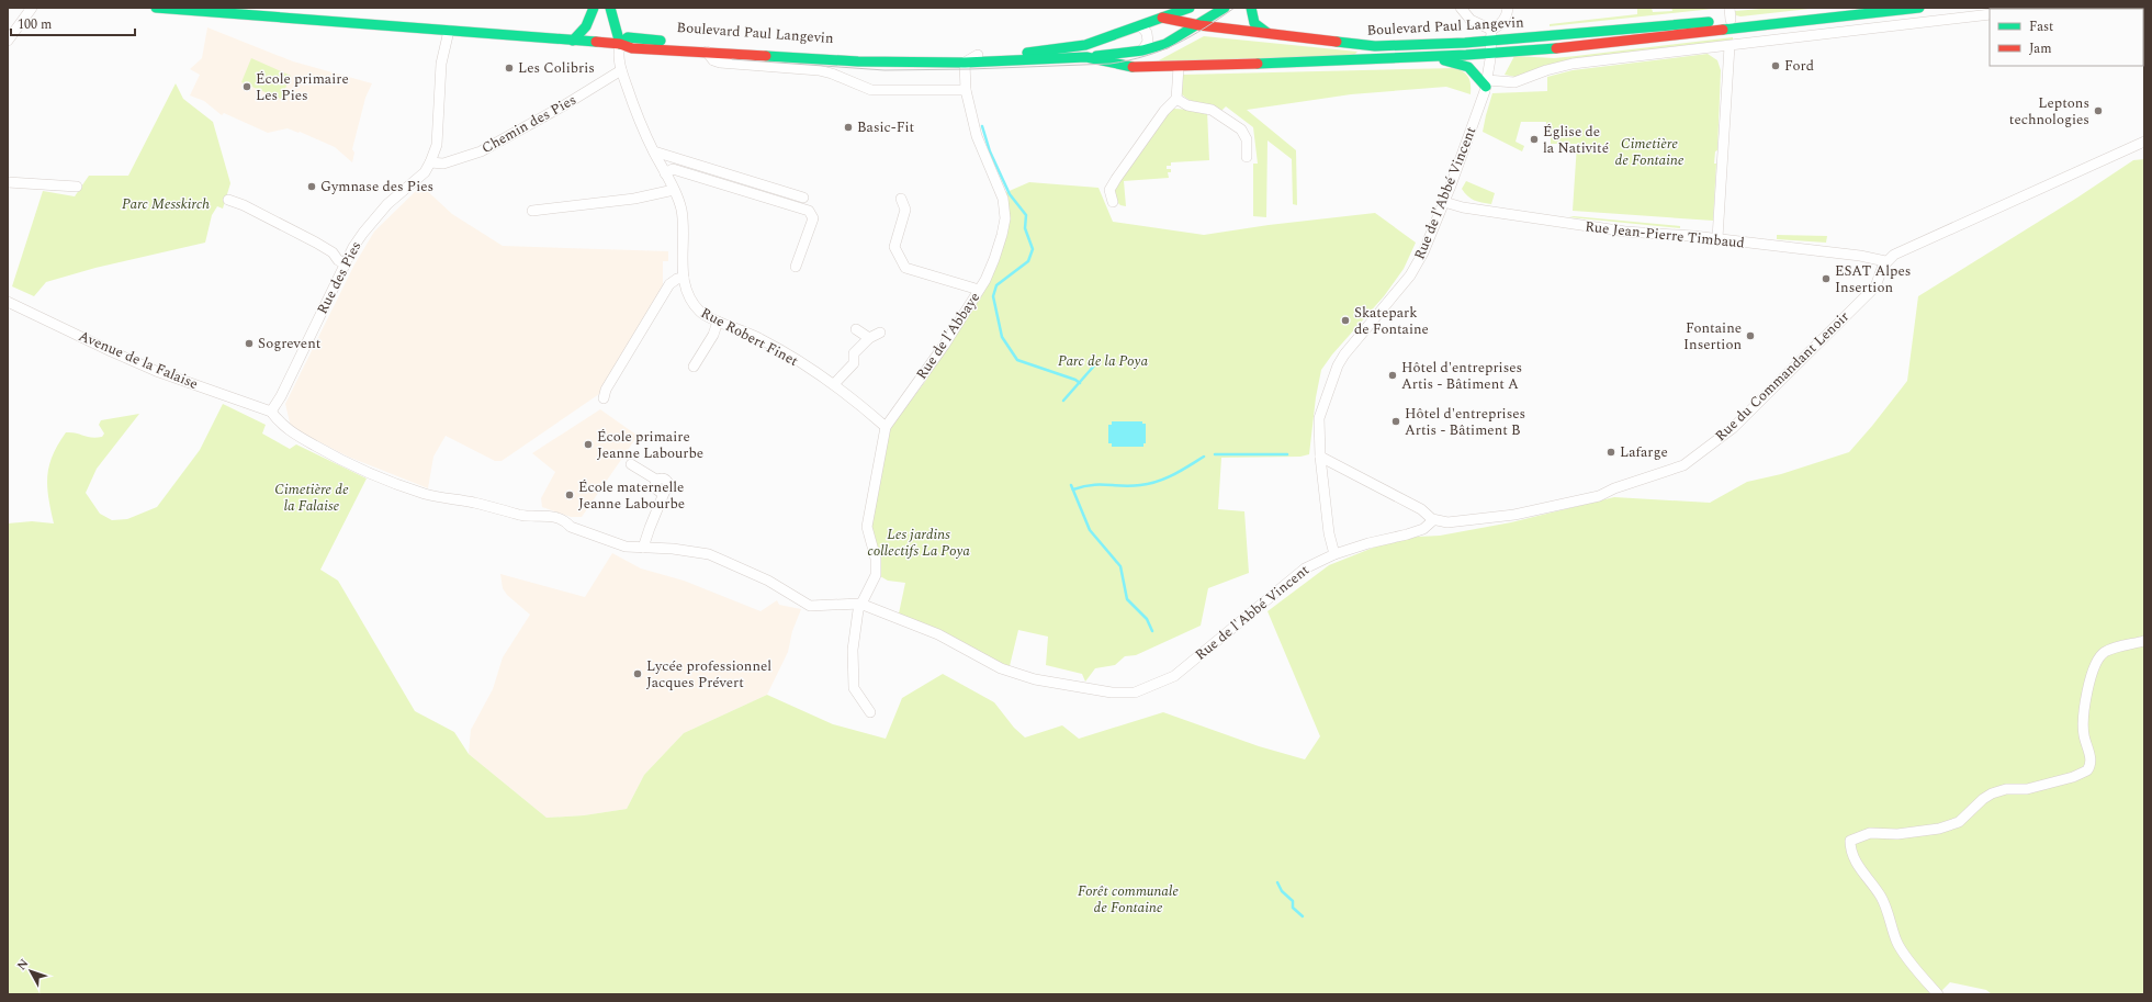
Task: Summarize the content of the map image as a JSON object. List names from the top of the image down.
{
  "streets": {
    "main road": ["Boulevard Paul Langevin"],
    "street": [
      "Chemin des Pies",
      "Rue de l'Abbé Vincent",
      "Rue Jean-Pierre Timbaud",
      "Rue des Pies",
      "Rue de l'Abbaye",
      "Rue Robert Finet",
      "Avenue de la Falaise",
      "Rue du Commandant Lenoir"
    ]
  },
  "crossings": [
    ["Boulevard Paul Langevin", "Rue de l'Abbé Vincent"],
    ["Boulevard Paul Langevin", "Rue de l'Abbaye"],
    ["Boulevard Paul Langevin", "Rue Robert Finet"],
    ["Chemin des Pies", "Rue des Pies"],
    ["Chemin des Pies", "Rue Robert Finet"],
    ["Rue de l'Abbé Vincent", "Rue Jean-Pierre Timbaud"],
    ["Rue de l'Abbé Vincent", "Rue de l'Abbaye"],
    ["Rue Jean-Pierre Timbaud", "Rue du Commandant Lenoir"],
    ["Rue des Pies", "Avenue de la Falaise"],
    ["Rue de l'Abbaye", "Rue Robert Finet"]
  ],
  "parks": [
    "Cimetière de Fontaine",
    "Parc Messkirch",
    "Parc de la Poya",
    "Cimetière de la Falaise",
    "Les jardins collectifs La Poya",
    "Forêt communale de Fontaine"
  ],
  "places": [
    "Ford",
    "Les Colibris",
    "École primaire Les Pies",
    "Leptons technologies",
    "Basic-Fit",
    "Église de la Nativité",
    "Gymnase des Pies",
    "ESAT Alpes Insertion",
    "Skatepark de Fontaine",
    "Fontaine Insertion",
    "Sogrevent",
    "Hôtel d'entreprises Artis - Bâtiment A",
    "Hôtel d'entreprises Artis - Bâtiment B",
    "École primaire Jeanne Labourbe",
    "Lafarge",
    "École maternelle Jeanne Labourbe",
    "Lycée professionnel Jacques Prévert"
  ],
  "legend": ["Fast", "Jam"],
  "scale_bar": "100 m",
  "north": "top left"
}
